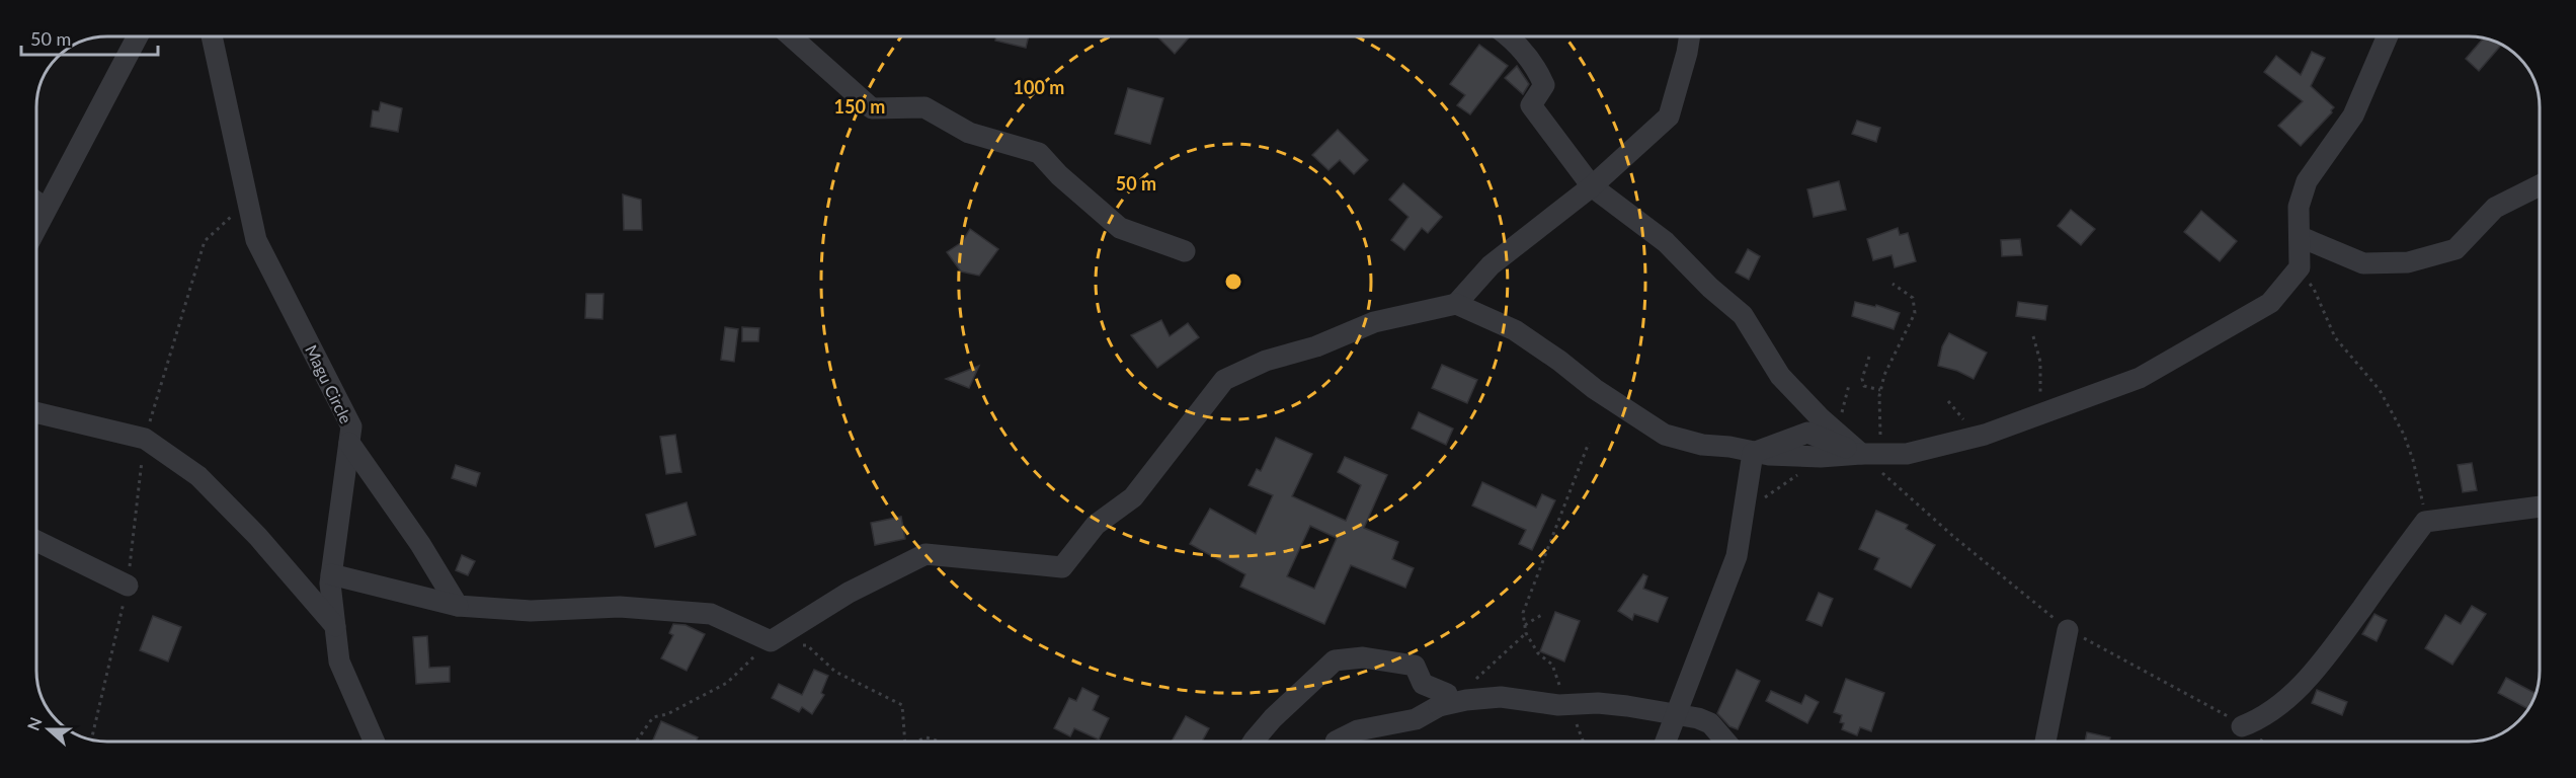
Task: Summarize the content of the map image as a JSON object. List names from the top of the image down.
{
  "streets": {
    "street": ["Magu Circle"]
  },
  "scale_bar": "50 m",
  "north": "left",
  "rings": ["100 m", "150 m", "50 m"]
}
